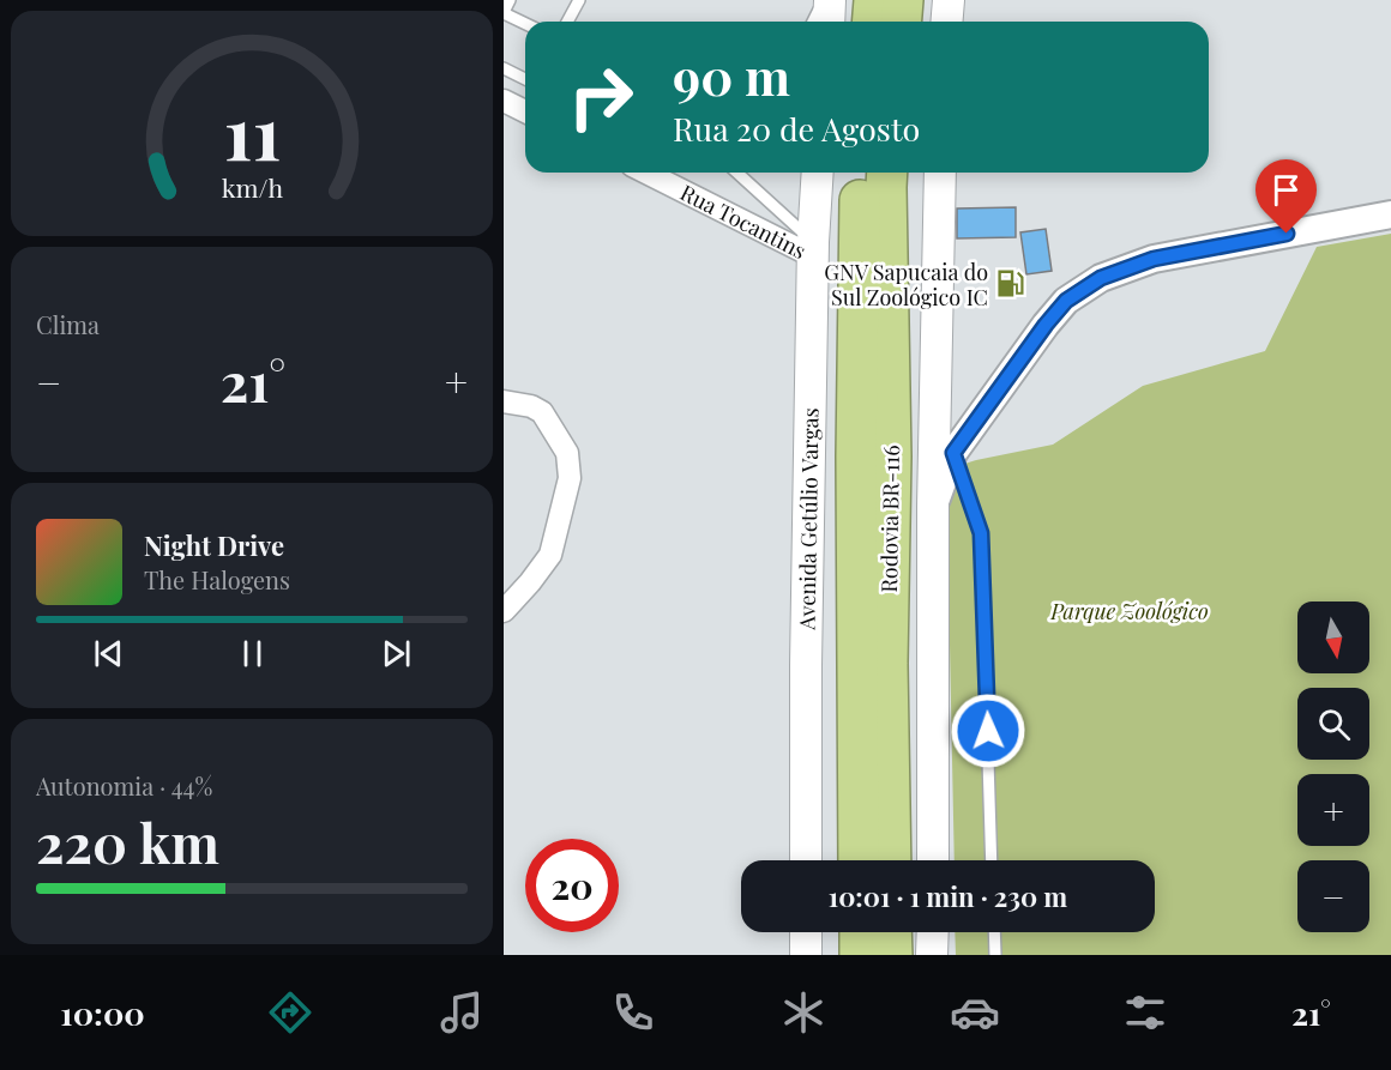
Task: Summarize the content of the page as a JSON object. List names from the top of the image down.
{
  "streets": {
    "highway": ["Rodovia BR-116"],
    "main road": ["Avenida Getúlio Vargas"],
    "street": ["Rua Tocantins"]
  },
  "crossings": [
    ["Rua Tocantins", "Avenida Getúlio Vargas"]
  ],
  "parks": ["Parque Zoológico"],
  "places": {
    "fuel station": ["GNV Sapucaia do Sul Zoológico IC"]
  },
  "north": "bottom",
  "page": {
    "turn": ["90 m", "Rua 20 de Agosto"],
    "tile": [
      "Clima",
      ["Autonomia · 44%", "220 km"]
    ],
    "heat": ["−", "21°", "+"],
    "song": ["Night Drive", "The Halogens"],
    "map_buttons": ["+", "−"],
    "limit": "20",
    "trip": "10:01 · 1 min · 230 m",
    "tabs": ["10:00", "21°"],
    "gauge": ["11", "km/h"]
  }
}
